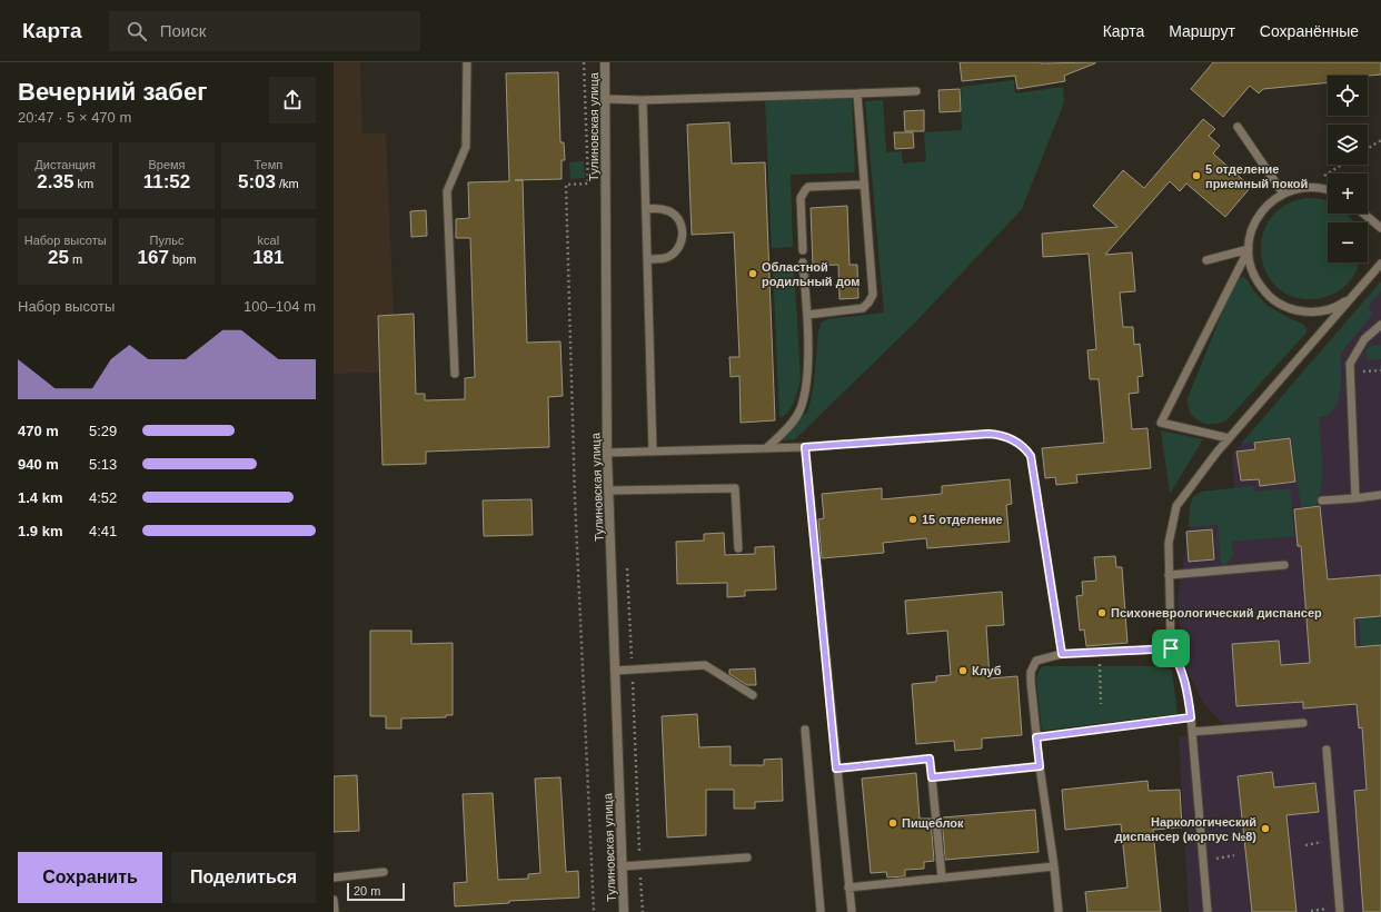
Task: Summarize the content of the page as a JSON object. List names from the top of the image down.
{
  "streets": {
    "street": ["Тулиновская улица"]
  },
  "places": [
    "5 отделение приемный покой",
    "Областной родильный дом",
    "15 отделение",
    "Психоневрологический диспансер",
    "Клуб",
    "Пищеблок",
    "Наркологический диспансер (корпус №8)"
  ],
  "scale_bar": "20 m",
  "page": {
    "header": "Карта",
    "search": "Поиск",
    "nav": ["Карта", "Маршрут", "Сохранённые"],
    "heading": ["Вечерний забег", "20:47 · 5 × 470 m"],
    "map_buttons": ["+", "−"],
    "stats": [
      ["Дистанция", "2.35 km"],
      ["Время", "11:52"],
      ["Темп", "5:03 /km"],
      ["Набор высоты", "25 m"],
      ["Пульс", "167 bpm"],
      ["kcal", "181"]
    ],
    "chart": ["Набор высоты", "100–104 m"],
    "list": [
      {
        "name": "470 m",
        "note": "5:29"
      },
      {
        "name": "940 m",
        "note": "5:13"
      },
      {
        "name": "1.4 km",
        "note": "4:52"
      },
      {
        "name": "1.9 km",
        "note": "4:41"
      }
    ],
    "buttons": ["Сохранить", "Поделиться"],
    "scale": "20 m"
  }
}
